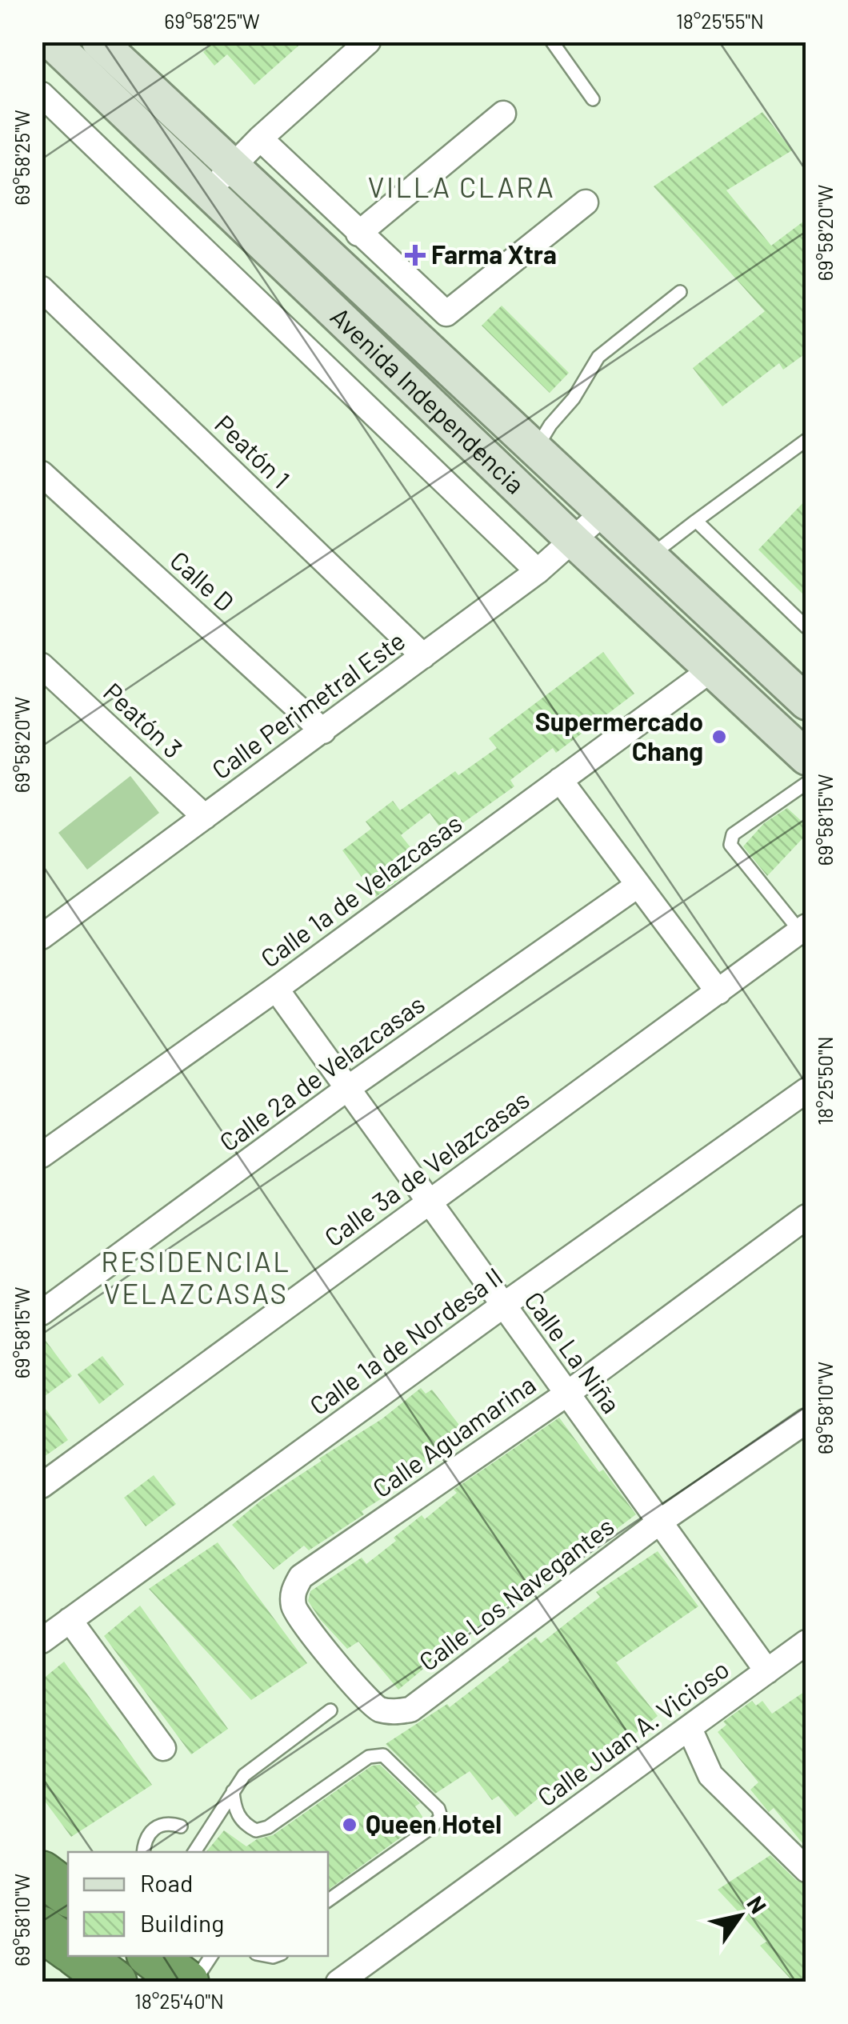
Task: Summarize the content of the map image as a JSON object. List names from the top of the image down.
{
  "streets": {
    "main road": ["Avenida Independencia"],
    "street": [
      "Peatón 1",
      "Calle D",
      "Calle Perimetral Este",
      "Peatón 3",
      "Calle 1a de Velazcasas",
      "Calle 2a de Velazcasas",
      "Calle 3a de Velazcasas",
      "Calle 1a de Nordesa II",
      "Calle La Niña",
      "Calle Aguamarina",
      "Calle Los Navegantes",
      "Calle Juan A. Vicioso"
    ]
  },
  "crossings": [
    ["Avenida Independencia", "Calle Perimetral Este"],
    ["Avenida Independencia", "Calle 1a de Velazcasas"],
    ["Peatón 1", "Calle Perimetral Este"],
    ["Calle D", "Calle Perimetral Este"],
    ["Calle Perimetral Este", "Peatón 3"],
    ["Calle 1a de Velazcasas", "Calle La Niña"],
    ["Calle 2a de Velazcasas", "Calle La Niña"],
    ["Calle 3a de Velazcasas", "Calle La Niña"],
    ["Calle 1a de Nordesa II", "Calle La Niña"],
    ["Calle La Niña", "Calle Aguamarina"],
    ["Calle La Niña", "Calle Los Navegantes"],
    ["Calle La Niña", "Calle Juan A. Vicioso"],
    ["Calle Aguamarina", "Calle Los Navegantes"]
  ],
  "districts": ["VILLA CLARA", "RESIDENCIAL VELAZCASAS"],
  "places": {
    "health": ["Farma Xtra"],
    "other": ["Supermercado Chang", "Queen Hotel"]
  },
  "legend": ["Road", "Building"],
  "north": "top right",
  "coordinates": [
    "69°58'25\"W",
    "18°25'55\"N",
    "69°58'20\"W",
    "69°58'15\"W",
    "18°25'50\"N",
    "69°58'10\"W",
    "18°25'40\"N"
  ]
}
